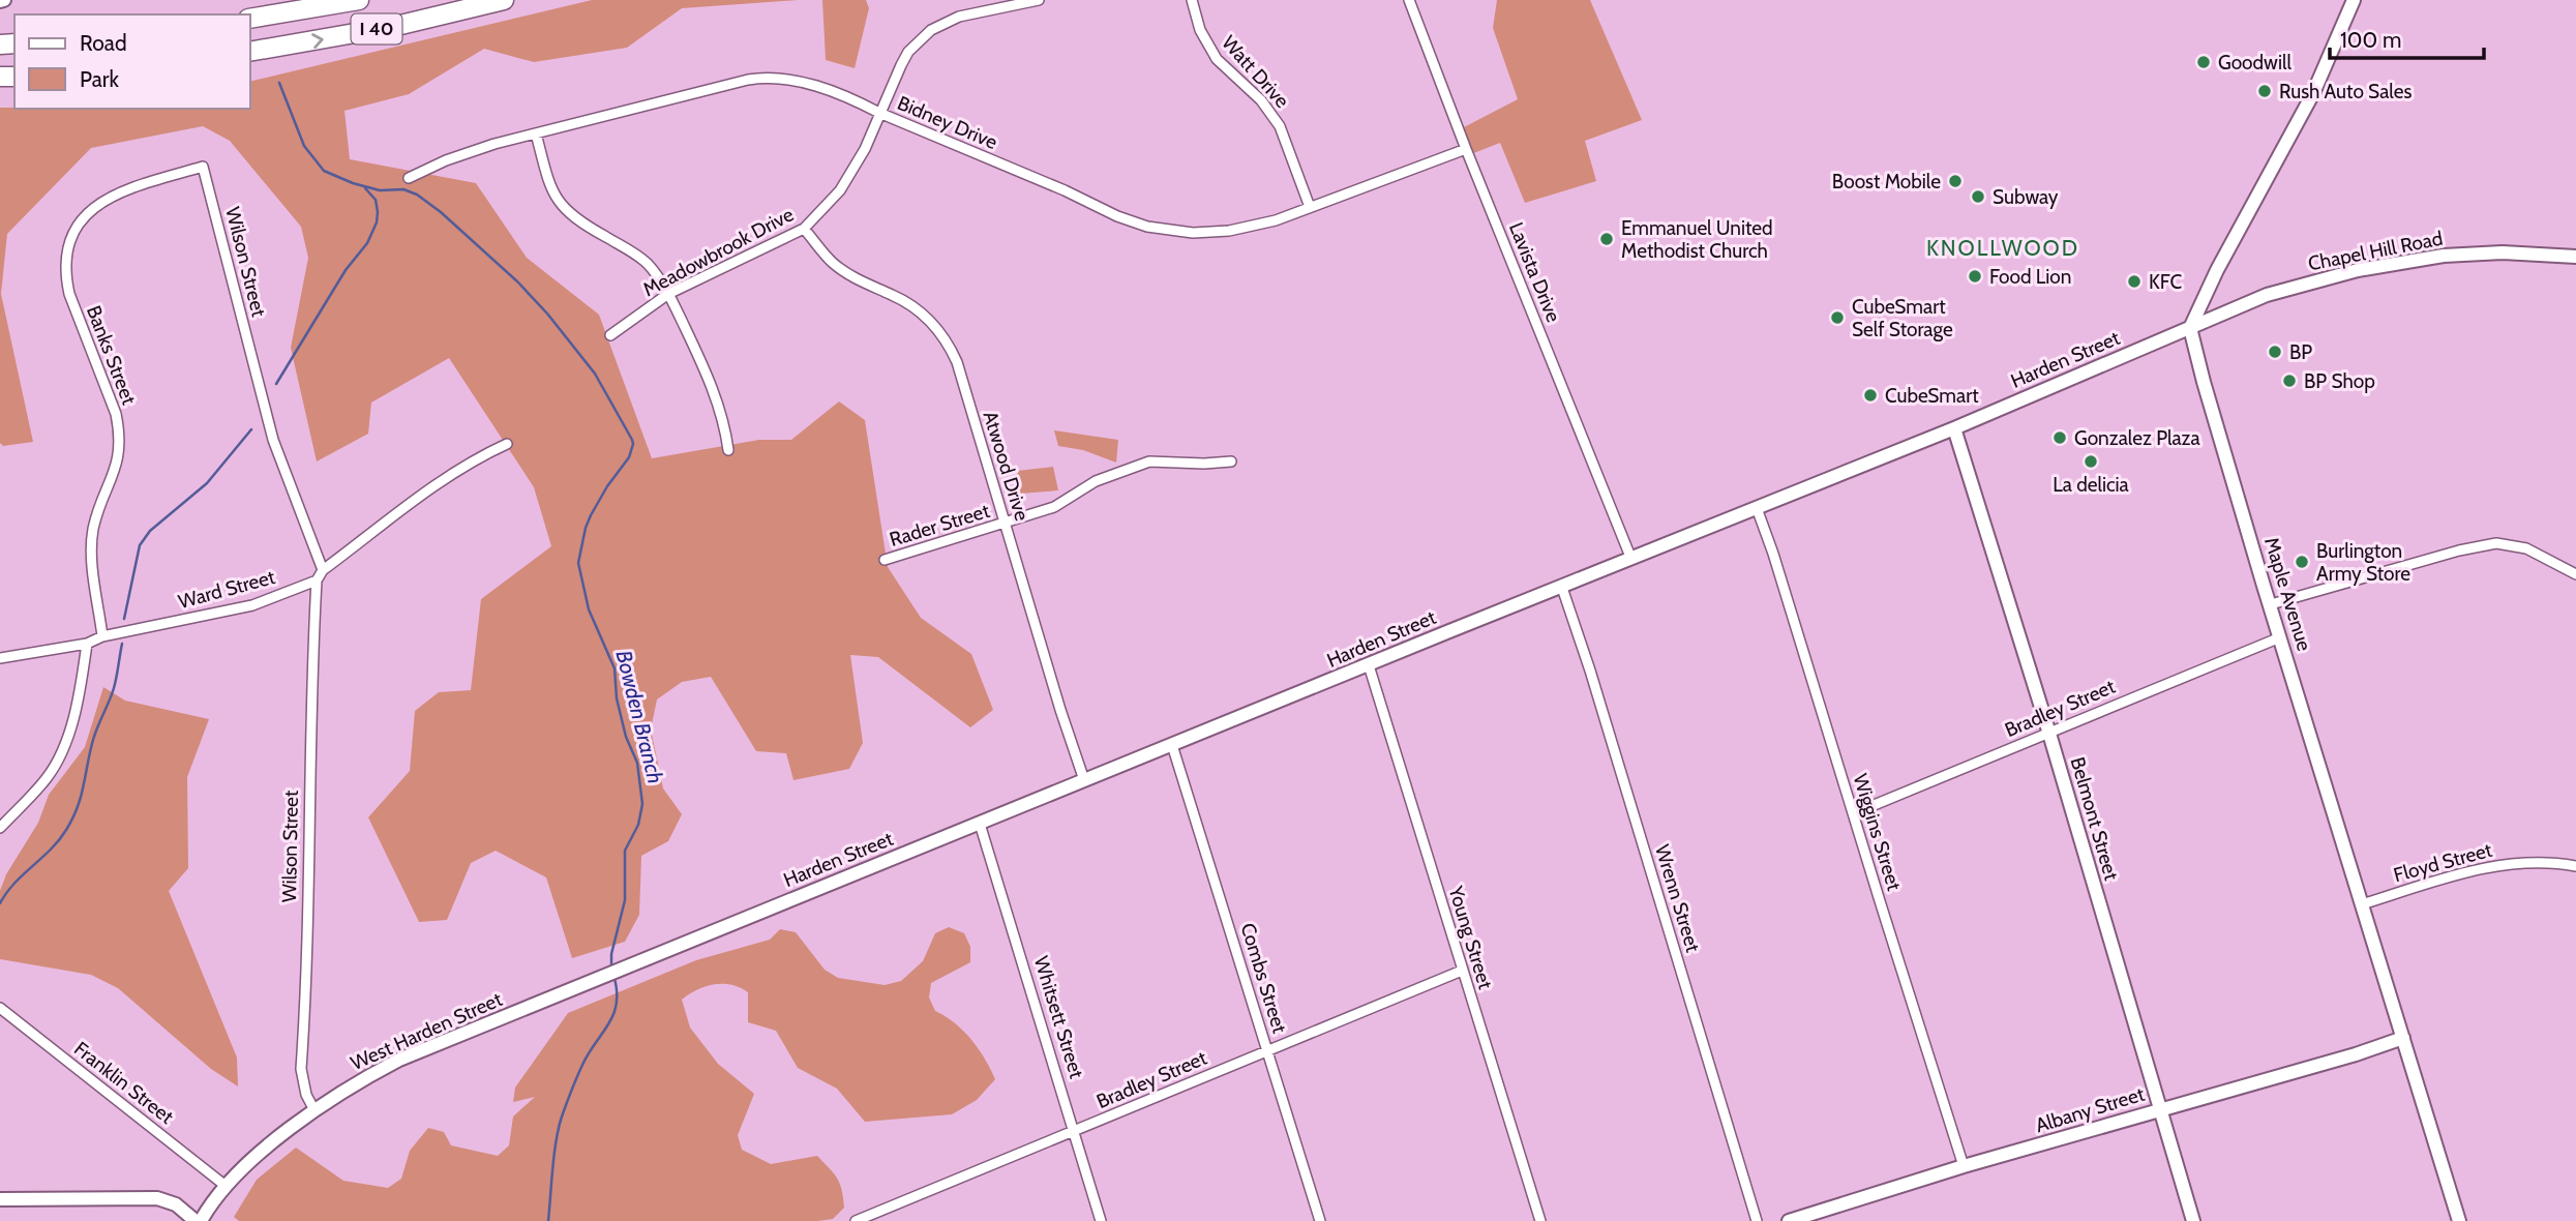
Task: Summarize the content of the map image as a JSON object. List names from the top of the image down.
{
  "streets": {
    "highway": ["I 40"],
    "main road": [
      "Chapel Hill Road",
      "Harden Street",
      "Maple Avenue",
      "Belmont Street",
      "West Harden Street",
      "Albany Street"
    ],
    "street": [
      "Watt Drive",
      "Bidney Drive",
      "Meadowbrook Drive",
      "Wilson Street",
      "Lavista Drive",
      "Banks Street",
      "Atwood Drive",
      "Rader Street",
      "Ward Street",
      "Bradley Street",
      "Wiggins Street",
      "Floyd Street",
      "Wrenn Street",
      "Young Street",
      "Combs Street",
      "Whitsett Street",
      "Franklin Street"
    ]
  },
  "crossings": [
    ["Watt Drive", "Bidney Drive"],
    ["Bidney Drive", "Meadowbrook Drive"],
    ["Bidney Drive", "Lavista Drive"],
    ["Chapel Hill Road", "Harden Street"],
    ["Chapel Hill Road", "Maple Avenue"],
    ["Meadowbrook Drive", "Atwood Drive"],
    ["Wilson Street", "Banks Street"],
    ["Wilson Street", "Ward Street"],
    ["Wilson Street", "West Harden Street"],
    ["Lavista Drive", "Harden Street"],
    ["Banks Street", "Ward Street"],
    ["Harden Street", "Atwood Drive"],
    ["Harden Street", "Maple Avenue"],
    ["Harden Street", "Belmont Street"],
    ["Harden Street", "Wiggins Street"],
    ["Harden Street", "Wrenn Street"],
    ["Harden Street", "Young Street"],
    ["Harden Street", "Combs Street"],
    ["Harden Street", "Whitsett Street"],
    ["Harden Street", "West Harden Street"],
    ["Atwood Drive", "Rader Street"],
    ["Maple Avenue", "Bradley Street"],
    ["Maple Avenue", "Floyd Street"],
    ["Maple Avenue", "Albany Street"],
    ["Bradley Street", "Belmont Street"],
    ["Bradley Street", "Wiggins Street"],
    ["Bradley Street", "Young Street"],
    ["Bradley Street", "Combs Street"],
    ["Bradley Street", "Whitsett Street"],
    ["Belmont Street", "Albany Street"],
    ["Wiggins Street", "Albany Street"],
    ["West Harden Street", "Franklin Street"]
  ],
  "districts": ["KNOLLWOOD"],
  "water": ["Bowden Branch"],
  "places": [
    "Goodwill",
    "Rush Auto Sales",
    "Boost Mobile",
    "Subway",
    "Emmanuel United Methodist Church",
    "Food Lion",
    "KFC",
    "CubeSmart Self Storage",
    "BP",
    "BP Shop",
    "CubeSmart",
    "Gonzalez Plaza",
    "La delicia",
    "Burlington Army Store"
  ],
  "legend": ["Road", "Park"],
  "scale_bar": "100 m"
}
